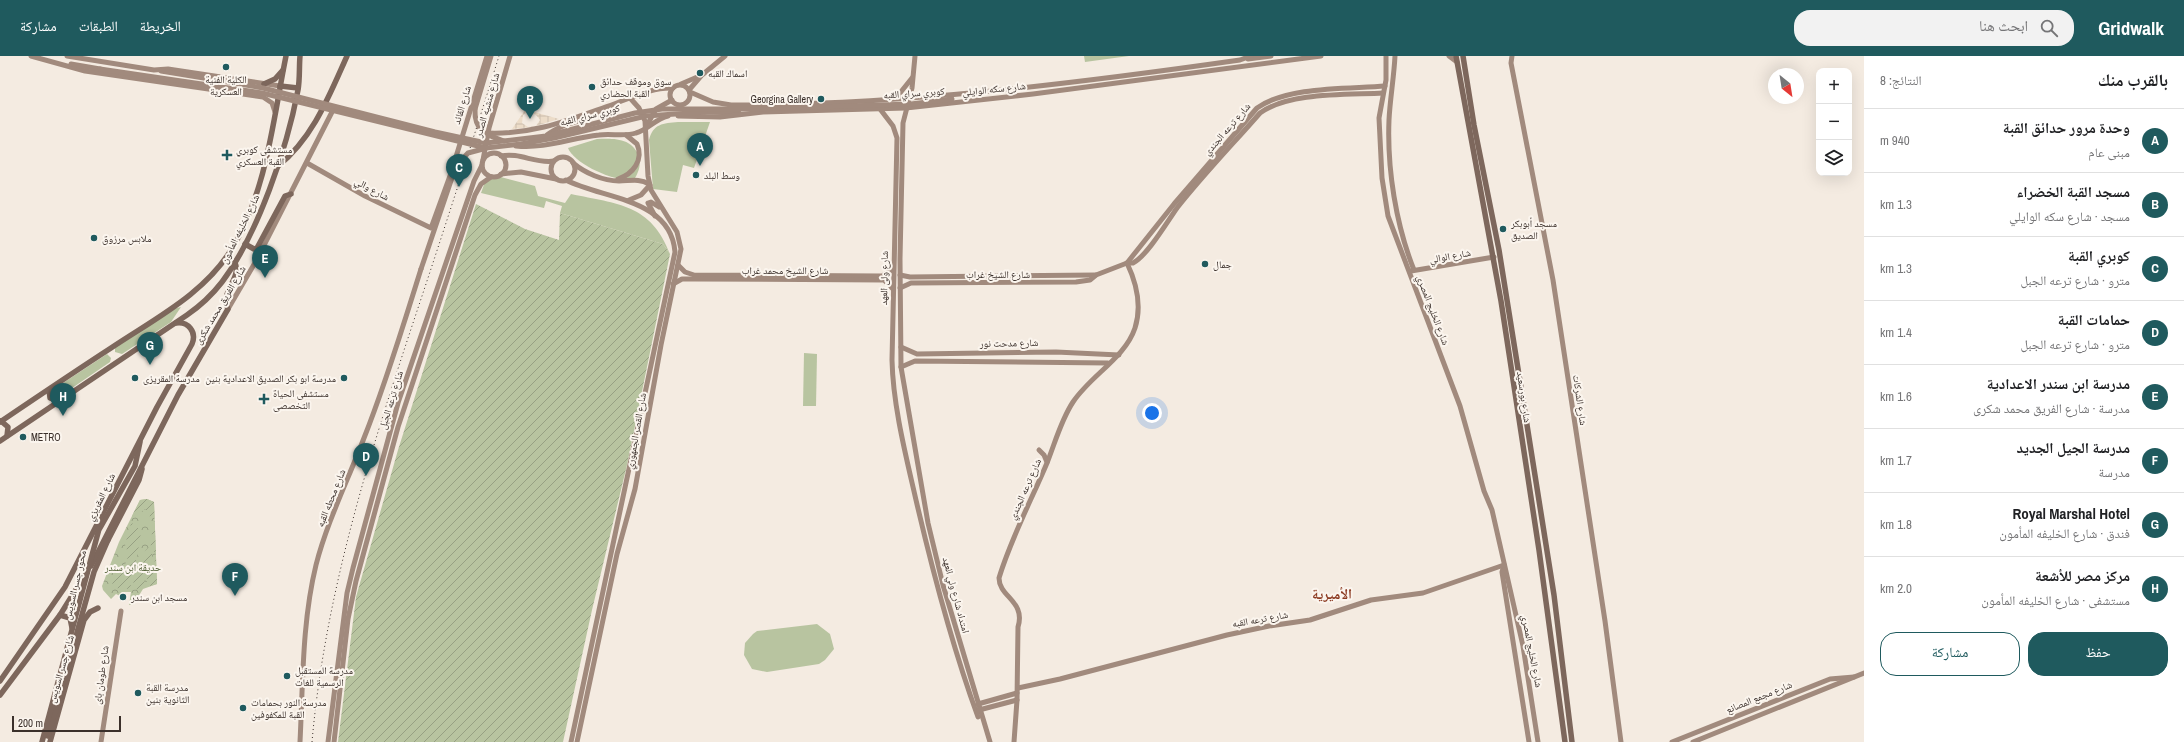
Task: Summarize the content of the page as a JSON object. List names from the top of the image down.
{
  "streets": {
    "main road": [
      "شارع سكه الوايلي",
      "كوبري سراي القبه",
      "شارع القائد",
      "شارع منشيه الصدر",
      "شارع ترعه الجندي",
      "شارع والي",
      "شارع الخليفه المأمون",
      "شارع الوالي",
      "شارع الشيخ محمد غراب",
      "شارع الشيخ غراب",
      "شارع ولى العهد",
      "شارع الفريق محمد شكرى",
      "شارع الخليج المصري",
      "شارع مدحت نور",
      "شارع بورسعيد",
      "شارع ترعه الجبل",
      "شارع الشركات",
      "شارع القصر الجمهوري",
      "شارع المقريزي",
      "شارع محطه القبه",
      "محور جسر السويس",
      "امتداد شارع ولي العهد",
      "شارع ترعه القبه",
      "شارع جسر السويس",
      "شارع طومان باى",
      "شارع مجمع المصانع"
    ]
  },
  "crossings": [
    ["شارع سكه الوايلي", "كوبري سراي القبه"],
    ["شارع سكه الوايلي", "شارع ولى العهد"],
    ["شارع سكه الوايلي", "شارع القصر الجمهوري"],
    ["كوبري سراي القبه", "شارع محطه القبه"],
    ["شارع القائد", "شارع والي"],
    ["شارع منشيه الصدر", "شارع ترعه الجبل"],
    ["شارع ترعه الجندي", "شارع الشيخ غراب"],
    ["شارع ترعه الجندي", "شارع الخليج المصري"],
    ["شارع ترعه الجندي", "شارع مدحت نور"],
    ["شارع ترعه الجندي", "شارع ترعه القبه"],
    ["شارع والي", "شارع الفريق محمد شكرى"],
    ["شارع الخليفه المأمون", "شارع المقريزي"],
    ["شارع الوالي", "شارع الخليج المصري"],
    ["شارع الوالي", "شارع بورسعيد"],
    ["شارع الشيخ محمد غراب", "شارع ولى العهد"],
    ["شارع الشيخ محمد غراب", "شارع القصر الجمهوري"],
    ["شارع الشيخ غراب", "شارع ولى العهد"],
    ["شارع ولى العهد", "شارع مدحت نور"],
    ["شارع ولى العهد", "امتداد شارع ولي العهد"],
    ["شارع الفريق محمد شكرى", "محور جسر السويس"],
    ["شارع الخليج المصري", "شارع ترعه القبه"],
    ["شارع المقريزي", "محور جسر السويس"],
    ["محور جسر السويس", "شارع جسر السويس"],
    ["امتداد شارع ولي العهد", "شارع ترعه القبه"]
  ],
  "districts": ["الأميرية"],
  "parks": ["حديقة ابن سندر"],
  "places": {
    "other": [
      "الكلية الفنية العسكرية",
      "اسماك القبه",
      "سوق وموقف حدائق القبة الحضاري",
      "Georgina Gallery",
      "وسط البلد",
      "مسجد أبوبكر الصديق",
      "ملابس مرزوق",
      "جمال",
      "مدرسة المقريزى",
      "مدرسة ابو بكر الصديق الاعدادية بنين",
      "METRO",
      "مسجد ابن سندر",
      "مدرسة المستقبل الرسمية للغات",
      "مدرسة القبة الثانوية بنين",
      "مدرسة النور بحمامات القبة للمكفوفين"
    ],
    "health": ["مستشفى كوبري القبة العسكري", "مستشفى الحياة التخصصى"]
  },
  "scale_bar": "200 m",
  "north": "bottom right",
  "page": {
    "header": "Gridwalk",
    "search": "ابحث هنا",
    "nav": ["الخريطة", "الطبقات", "مشاركة"],
    "heading": ["بالقرب منك", "النتائج: 8"],
    "map_buttons": ["+", "−"],
    "pins": [
      "B",
      "A",
      "C",
      "E",
      "G",
      "H",
      "D",
      "F"
    ],
    "list": [
      {
        "mark": "A",
        "name": "وحدة مرور حدائق القبة",
        "note": "مبنى عام",
        "value": "940 m"
      },
      {
        "mark": "B",
        "name": "مسجد القبة الخضراء",
        "note": "مسجد · شارع سكه الوايلي",
        "value": "1.3 km"
      },
      {
        "mark": "C",
        "name": "كوبري القبة",
        "note": "مترو · شارع ترعه الجبل",
        "value": "1.3 km"
      },
      {
        "mark": "D",
        "name": "حمامات القبة",
        "note": "مترو · شارع ترعه الجبل",
        "value": "1.4 km"
      },
      {
        "mark": "E",
        "name": "مدرسة ابن سندر الاعدادية",
        "note": "مدرسة · شارع الفريق محمد شكرى",
        "value": "1.6 km"
      },
      {
        "mark": "F",
        "name": "مدرسة الجيل الجديد",
        "note": "مدرسة",
        "value": "1.7 km"
      },
      {
        "mark": "G",
        "name": "Royal Marshal Hotel",
        "note": "فندق · شارع الخليفه المأمون",
        "value": "1.8 km"
      },
      {
        "mark": "H",
        "name": "مركز مصر للأشعة",
        "note": "مستشفى · شارع الخليفه المأمون",
        "value": "2.0 km"
      }
    ],
    "buttons": ["حفظ", "مشاركة"],
    "scale": "200 m"
  }
}
